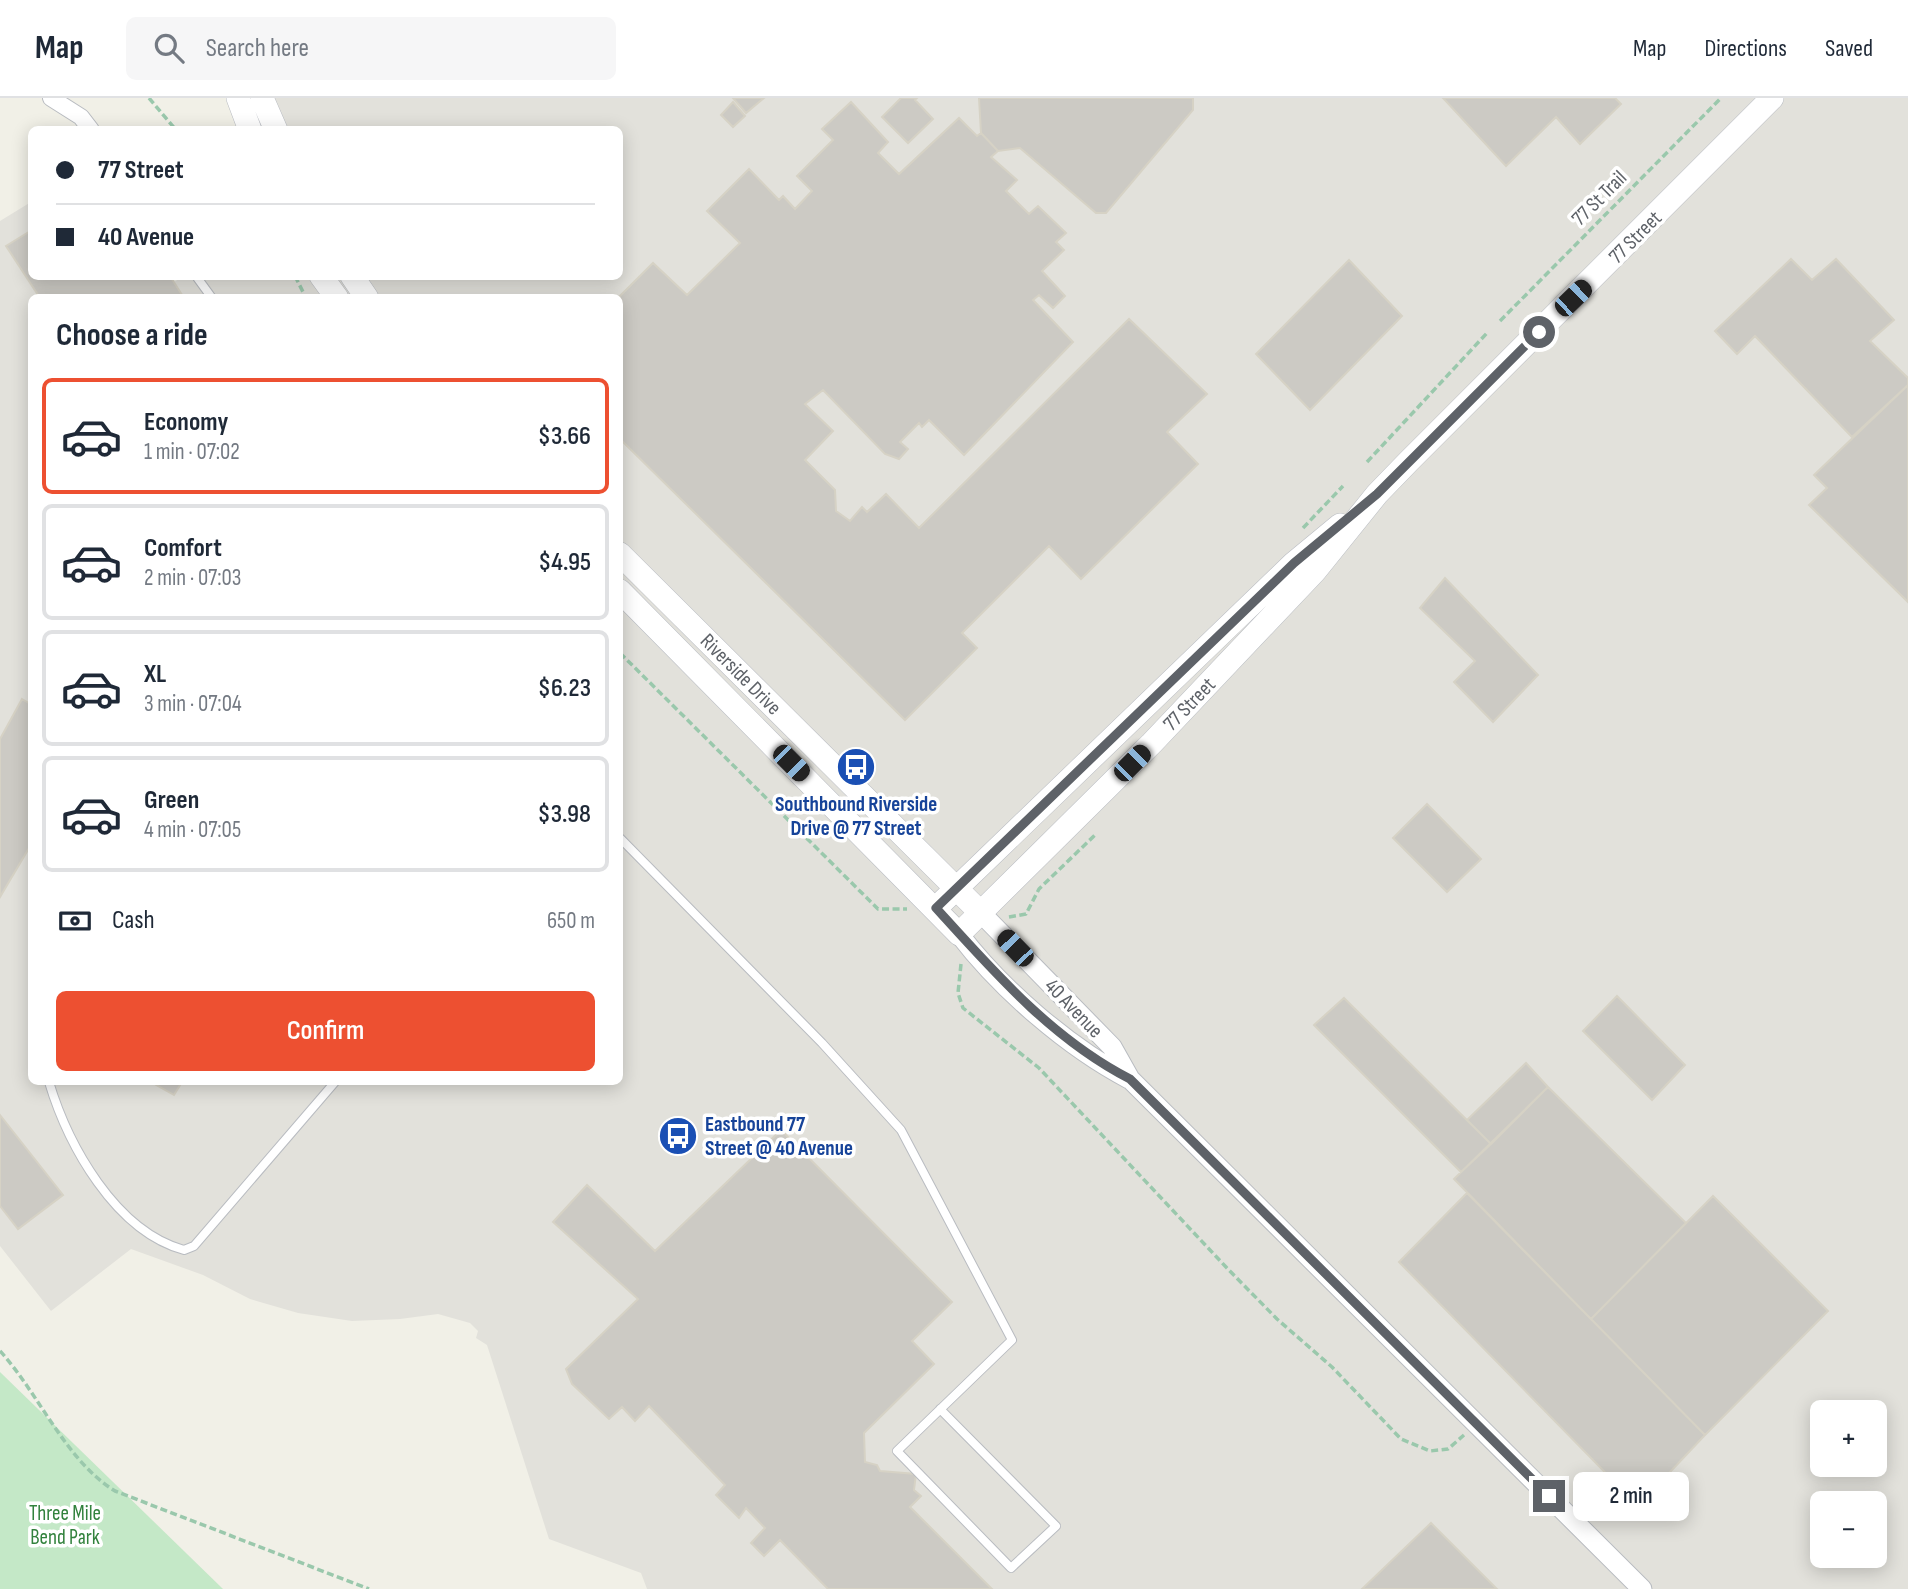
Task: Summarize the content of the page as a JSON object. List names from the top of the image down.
{
  "streets": {
    "main road": ["77 Street", "Riverside Drive", "40 Avenue"],
    "path": ["77 St Trail"]
  },
  "crossings": [
    ["77 Street", "Riverside Drive"],
    ["77 Street", "40 Avenue"],
    ["Riverside Drive", "40 Avenue"]
  ],
  "parks": ["Three Mile Bend Park"],
  "places": {
    "bus stop": ["Southbound Riverside Drive @ 77 Street", "Eastbound 77 Street @ 40 Avenue"]
  },
  "page": {
    "header": "Map",
    "search": "Search here",
    "nav": ["Map", "Directions", "Saved"],
    "banner": ["77 Street", "40 Avenue"],
    "heading": "Choose a ride",
    "list": [
      {
        "name": "Economy",
        "note": "1 min · 07:02",
        "value": "$3.66"
      },
      {
        "name": "Comfort",
        "note": "2 min · 07:03",
        "value": "$4.95"
      },
      {
        "name": "XL",
        "note": "3 min · 07:04",
        "value": "$6.23"
      },
      {
        "name": "Green",
        "note": "4 min · 07:05",
        "value": "$3.98"
      }
    ],
    "pay": ["Cash", "650 m"],
    "buttons": "Confirm",
    "map_buttons": ["+", "−"],
    "bubble": "2 min"
  }
}
